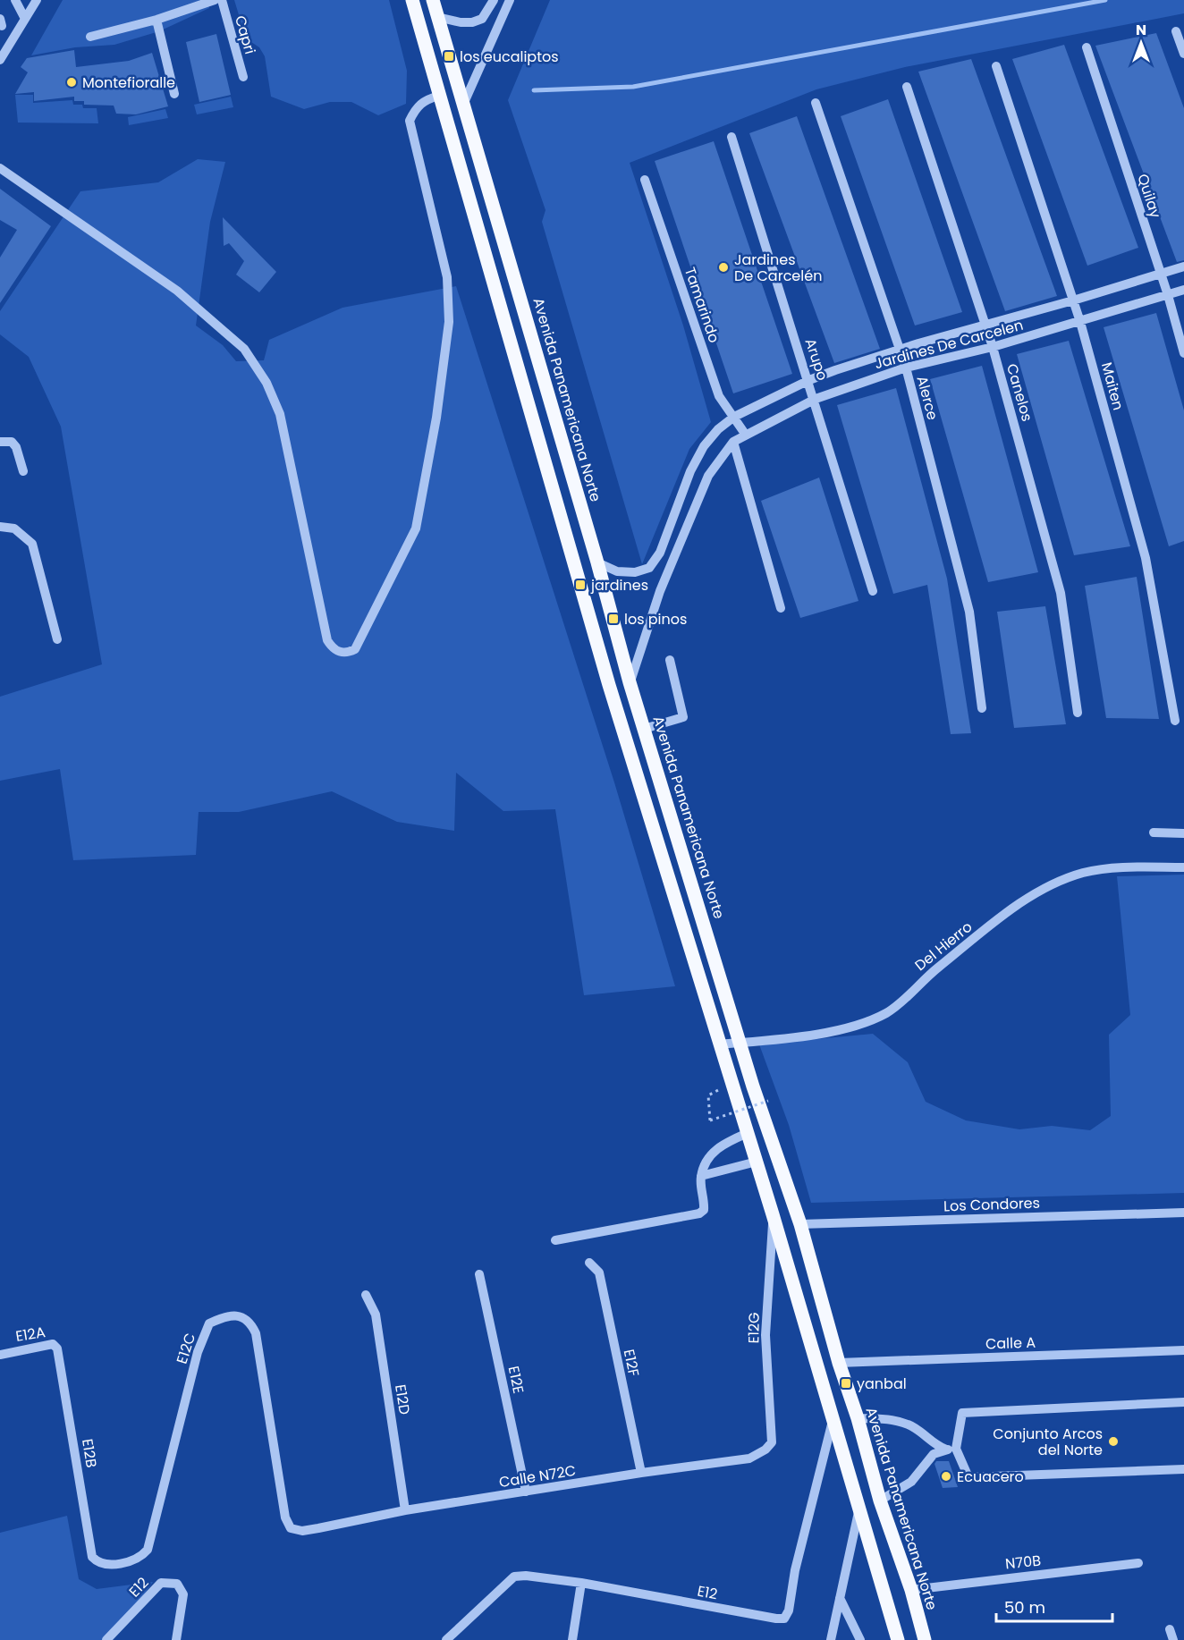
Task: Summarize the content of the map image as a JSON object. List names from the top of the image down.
{
  "streets": {
    "main road": ["Avenida Panamericana Norte"],
    "street": [
      "Capri",
      "Quilay",
      "Tamarindo",
      "Jardines De Carcelen",
      "Arupo",
      "Maiten",
      "Canelos",
      "Alerce",
      "Del Hierro",
      "Los Condores",
      "E12G",
      "E12A",
      "Calle A",
      "E12C",
      "E12F",
      "E12E",
      "E12D",
      "E12B",
      "Calle N72C",
      "N70B",
      "E12"
    ]
  },
  "crossings": [
    ["Quilay", "Jardines De Carcelen"],
    ["Tamarindo", "Jardines De Carcelen"],
    ["Jardines De Carcelen", "Arupo"],
    ["Jardines De Carcelen", "Maiten"],
    ["Jardines De Carcelen", "Canelos"],
    ["Jardines De Carcelen", "Alerce"],
    ["Jardines De Carcelen", "Avenida Panamericana Norte"],
    ["Avenida Panamericana Norte", "Del Hierro"],
    ["Avenida Panamericana Norte", "Los Condores"],
    ["Avenida Panamericana Norte", "Calle A"],
    ["Avenida Panamericana Norte", "N70B"],
    ["E12G", "Calle N72C"],
    ["E12A", "E12B"],
    ["E12C", "E12B"],
    ["E12C", "Calle N72C"],
    ["E12F", "Calle N72C"],
    ["E12E", "Calle N72C"],
    ["E12D", "Calle N72C"]
  ],
  "places": {
    "transit": [
      "los eucaliptos",
      "jardines",
      "los pinos",
      "yanbal"
    ],
    "other": [
      "Montefioralle",
      "Jardines De Carcelén",
      "Conjunto Arcos del Norte",
      "Ecuacero"
    ]
  },
  "scale_bar": "50 m",
  "north": "top"
}
